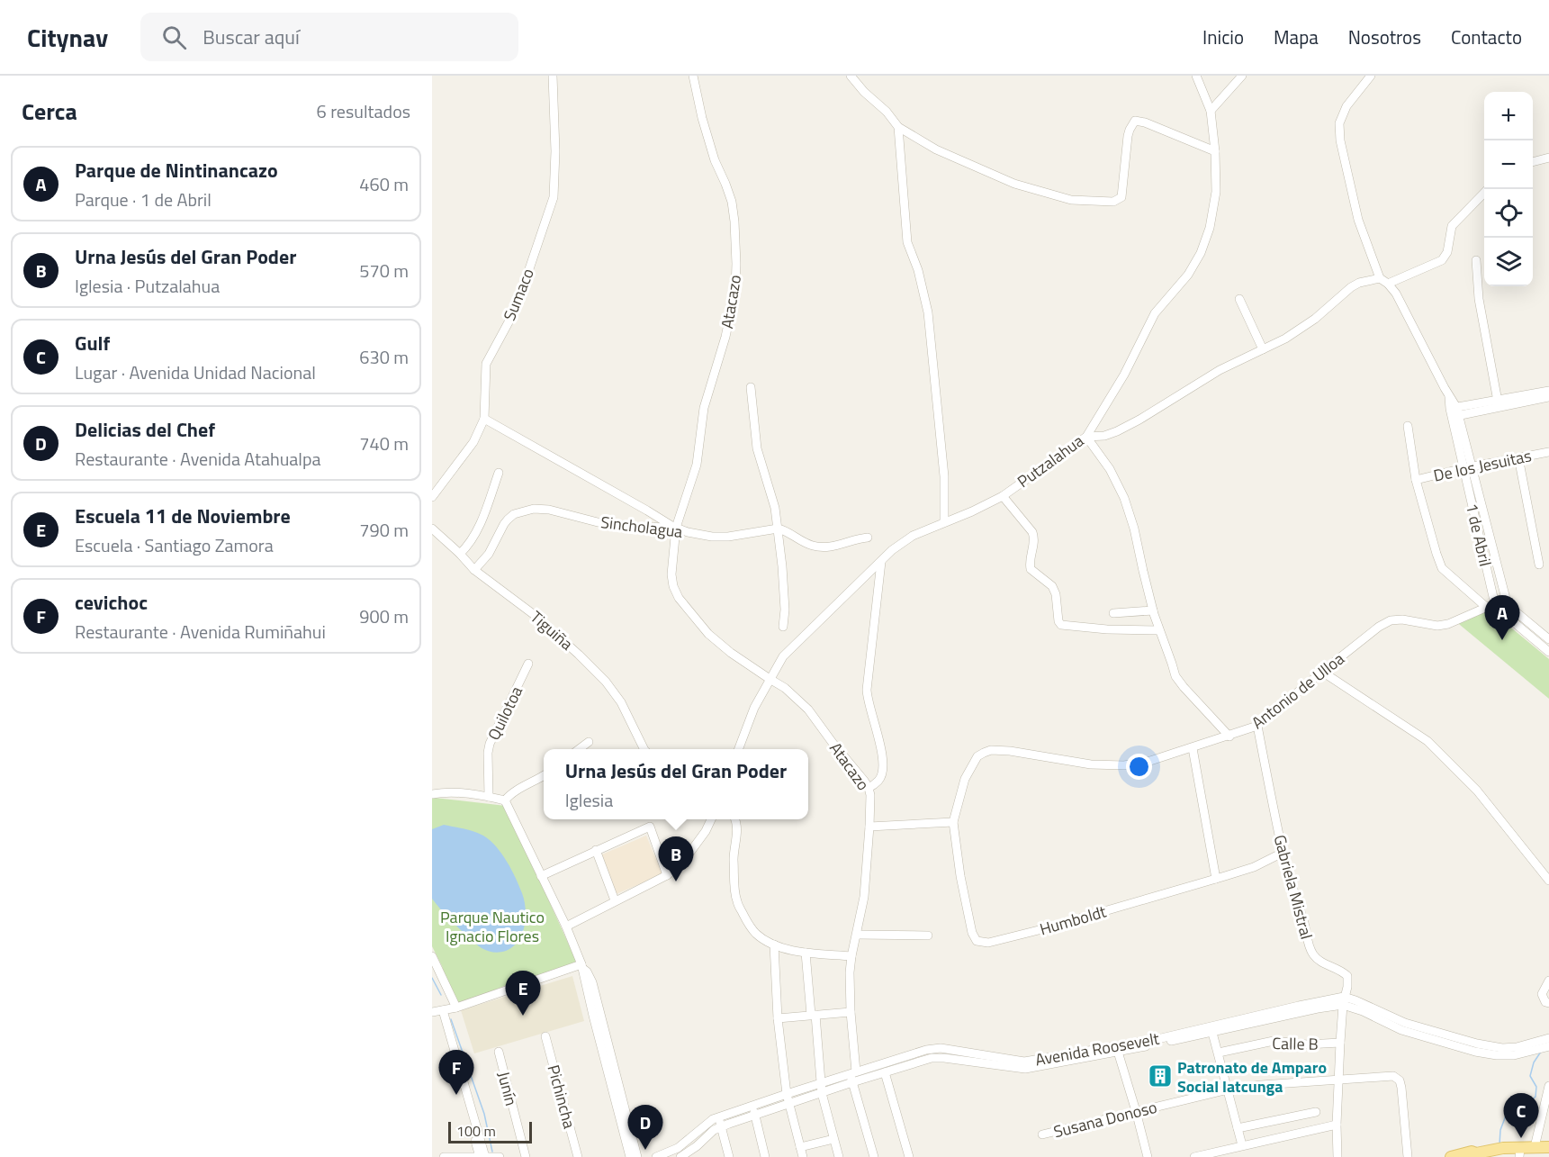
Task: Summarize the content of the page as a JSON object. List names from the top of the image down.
{
  "streets": {
    "street": [
      "Sumaco",
      "Atacazo",
      "Putzalahua",
      "De los Jesuitas",
      "Sincholagua",
      "1 de Abril",
      "Tiguiña",
      "Antonio de Ulloa",
      "Quilotoa",
      "Gabriela Mistral",
      "Humboldt",
      "Calle B",
      "Avenida Roosevelt",
      "Junín",
      "Pichincha",
      "Susana Donoso"
    ]
  },
  "crossings": [
    ["Atacazo", "Putzalahua"],
    ["Atacazo", "Sincholagua"],
    ["Atacazo", "Avenida Roosevelt"],
    ["De los Jesuitas", "1 de Abril"],
    ["Sincholagua", "Tiguiña"],
    ["1 de Abril", "Antonio de Ulloa"],
    ["Antonio de Ulloa", "Gabriela Mistral"],
    ["Antonio de Ulloa", "Humboldt"],
    ["Gabriela Mistral", "Humboldt"],
    ["Gabriela Mistral", "Calle B"],
    ["Gabriela Mistral", "Avenida Roosevelt"],
    ["Gabriela Mistral", "Susana Donoso"]
  ],
  "parks": ["Parque Nautico Ignacio Flores"],
  "places": {
    "building": ["Patronato de Amparo Social latcunga"]
  },
  "scale_bar": "100 m",
  "page": {
    "header": "Citynav",
    "search": "Buscar aquí",
    "nav": [
      "Inicio",
      "Mapa",
      "Nosotros",
      "Contacto"
    ],
    "heading": ["Cerca", "6 resultados"],
    "map_buttons": ["+", "−"],
    "list": [
      {
        "mark": "A",
        "name": "Parque de Nintinancazo",
        "note": "Parque · 1 de Abril",
        "value": "460 m"
      },
      {
        "mark": "B",
        "name": "Urna Jesús del Gran Poder",
        "note": "Iglesia · Putzalahua",
        "value": "570 m"
      },
      {
        "mark": "C",
        "name": "Gulf",
        "note": "Lugar · Avenida Unidad Nacional",
        "value": "630 m"
      },
      {
        "mark": "D",
        "name": "Delicias del Chef",
        "note": "Restaurante · Avenida Atahualpa",
        "value": "740 m"
      },
      {
        "mark": "E",
        "name": "Escuela 11 de Noviembre",
        "note": "Escuela · Santiago Zamora",
        "value": "790 m"
      },
      {
        "mark": "F",
        "name": "cevichoc",
        "note": "Restaurante · Avenida Rumiñahui",
        "value": "900 m"
      }
    ],
    "pins": [
      "A",
      "B",
      "E",
      "F",
      "C",
      "D"
    ],
    "popup": ["Urna Jesús del Gran Poder", "Iglesia"],
    "scale": "100 m"
  }
}
